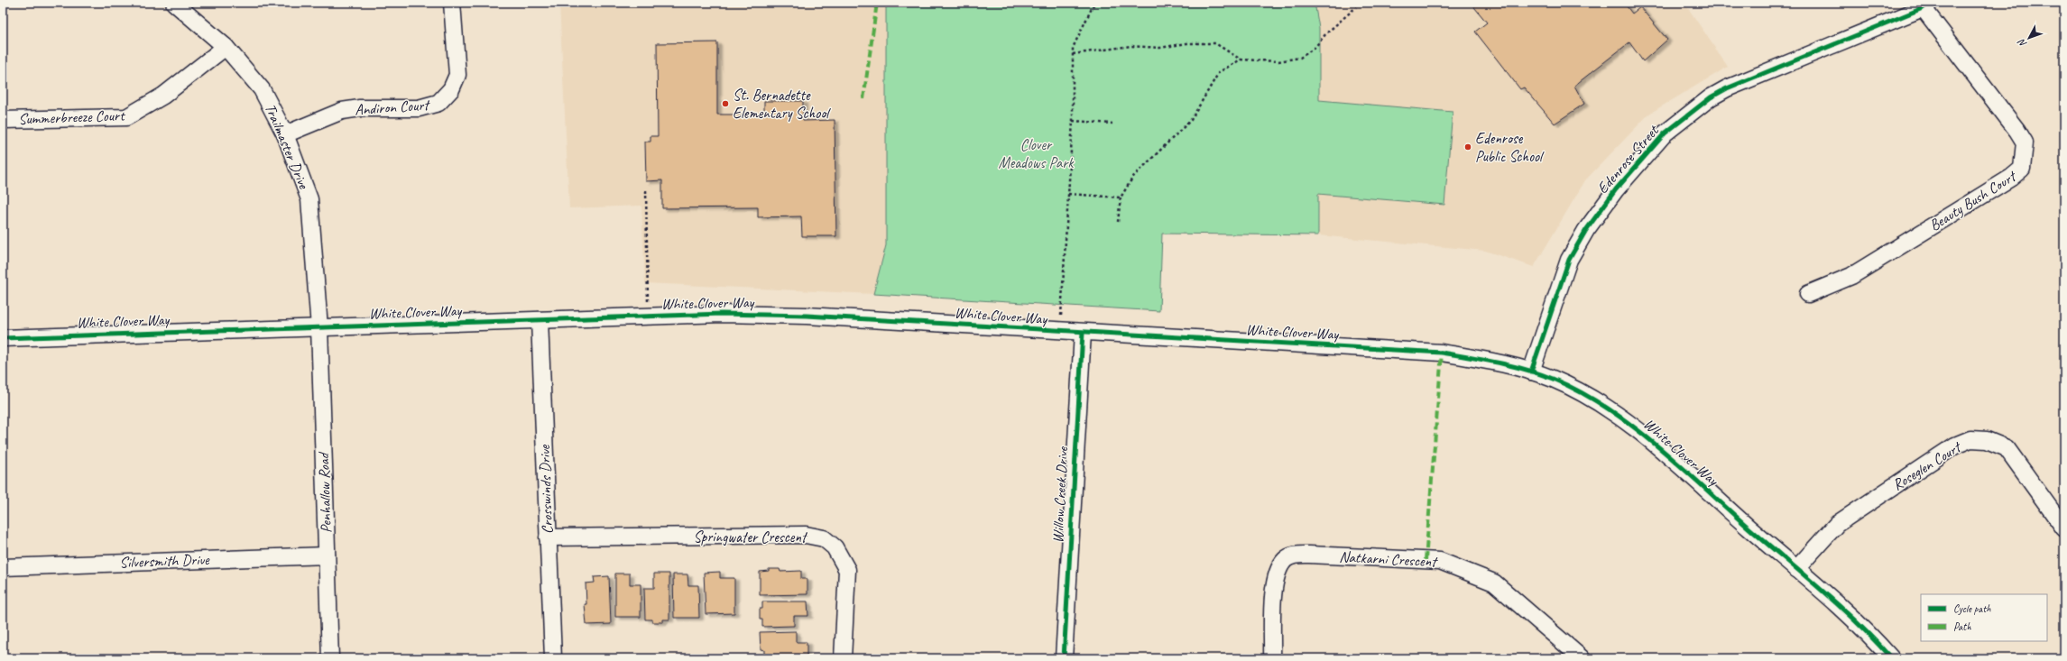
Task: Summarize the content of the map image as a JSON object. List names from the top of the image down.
{
  "streets": {
    "street": [
      "Andiron Court",
      "Summerbreeze Court",
      "Trailmaster Drive",
      "Edenrose Street",
      "Beauty Bush Court",
      "White Clover Way",
      "Roseglen Court",
      "Crosswinds Drive",
      "Penhallow Road",
      "Willow Creek Drive",
      "Springwater Crescent",
      "Natkarni Crescent",
      "Silversmith Drive"
    ]
  },
  "crossings": [
    ["Andiron Court", "Trailmaster Drive"],
    ["Summerbreeze Court", "Trailmaster Drive"],
    ["Trailmaster Drive", "White Clover Way"],
    ["Trailmaster Drive", "Penhallow Road"],
    ["Edenrose Street", "Beauty Bush Court"],
    ["Edenrose Street", "White Clover Way"],
    ["White Clover Way", "Roseglen Court"],
    ["White Clover Way", "Crosswinds Drive"],
    ["White Clover Way", "Penhallow Road"],
    ["White Clover Way", "Willow Creek Drive"],
    ["Crosswinds Drive", "Springwater Crescent"],
    ["Penhallow Road", "Silversmith Drive"]
  ],
  "parks": ["Clover Meadows Park"],
  "places": ["St. Bernadette Elementary School", "Edenrose Public School"],
  "legend": ["Cycle path", "Path"],
  "north": "bottom left"
}
